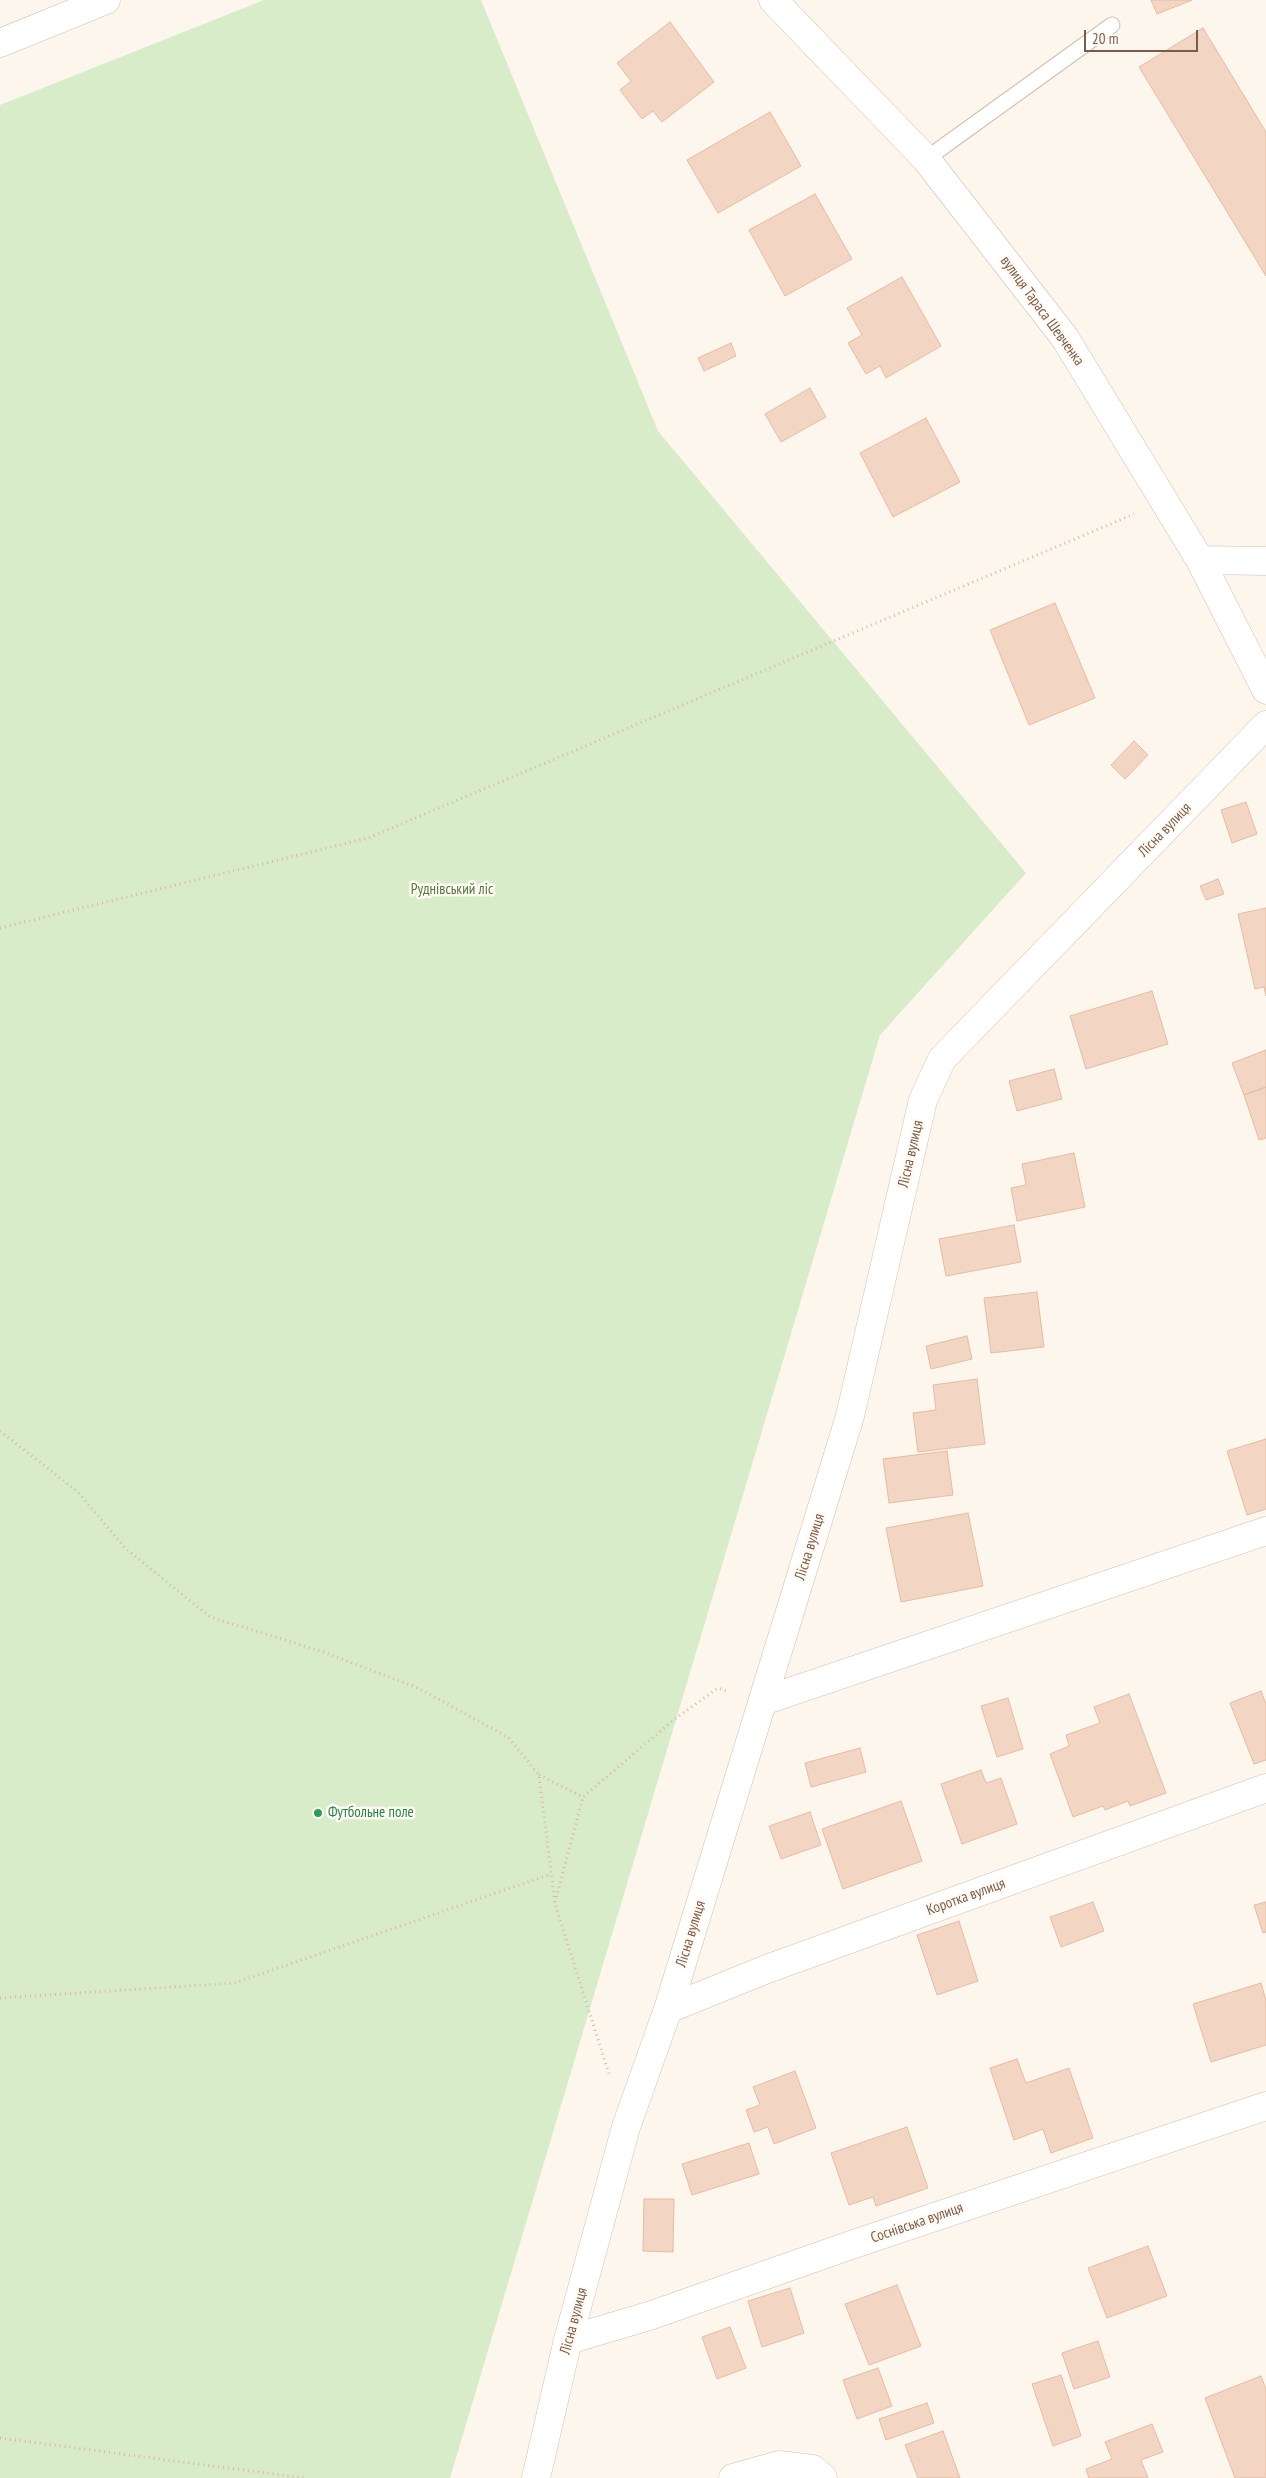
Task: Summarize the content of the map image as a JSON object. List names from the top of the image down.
{
  "streets": {
    "street": [
      "вулиця Тараса Шевченка",
      "Лісна вулиця",
      "Коротка вулиця",
      "Соснівська вулиця"
    ]
  },
  "crossings": [
    ["Лісна вулиця", "Коротка вулиця"],
    ["Лісна вулиця", "Соснівська вулиця"]
  ],
  "parks": ["Руднівський ліс"],
  "places": ["Футбольне поле"],
  "scale_bar": "20 m"
}
